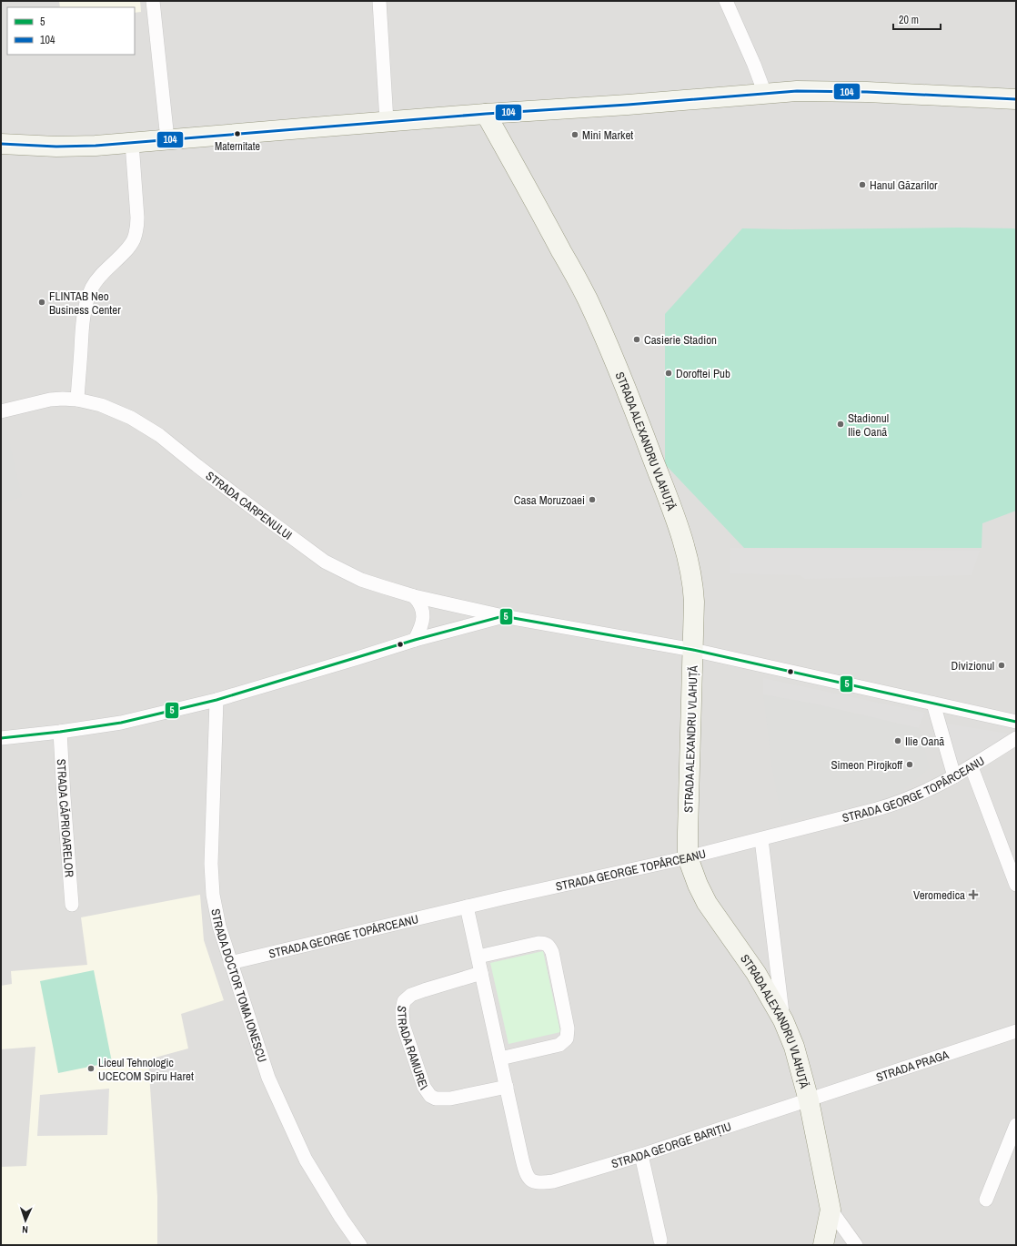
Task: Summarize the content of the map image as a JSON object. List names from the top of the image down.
{
  "streets": {
    "street": [
      "STRADA ALEXANDRU VLAHUȚĂ",
      "STRADA CARPENULUI",
      "STRADA GEORGE TOPÂRCEANU",
      "STRADA CĂPRIOARELOR",
      "STRADA DOCTOR TOMA IONESCU",
      "STRADA RAMUREI",
      "STRADA PRAGA",
      "STRADA GEORGE BARIȚIU"
    ]
  },
  "crossings": [
    ["STRADA ALEXANDRU VLAHUȚĂ", "STRADA CARPENULUI"],
    ["STRADA ALEXANDRU VLAHUȚĂ", "STRADA GEORGE TOPÂRCEANU"],
    ["STRADA ALEXANDRU VLAHUȚĂ", "STRADA PRAGA"],
    ["STRADA ALEXANDRU VLAHUȚĂ", "STRADA GEORGE BARIȚIU"],
    ["STRADA GEORGE TOPÂRCEANU", "STRADA DOCTOR TOMA IONESCU"],
    ["STRADA RAMUREI", "STRADA GEORGE BARIȚIU"],
    ["STRADA PRAGA", "STRADA GEORGE BARIȚIU"]
  ],
  "places": {
    "other": [
      "Maternitate",
      "Mini Market",
      "Hanul Găzarilor",
      "FLINTAB Neo Business Center",
      "Casierie Stadion",
      "Doroftei Pub",
      "Stadionul Ilie Oană",
      "Casa Moruzoaei",
      "Divizionul",
      "Ilie Oană",
      "Simeon Pirojkoff",
      "Liceul Tehnologic UCECOM Spiru Haret"
    ],
    "health": ["Veromedica"]
  },
  "lines": ["transit line 104", "transit line 5"],
  "legend": ["5", "104"],
  "scale_bar": "20 m",
  "north": "bottom"
}
